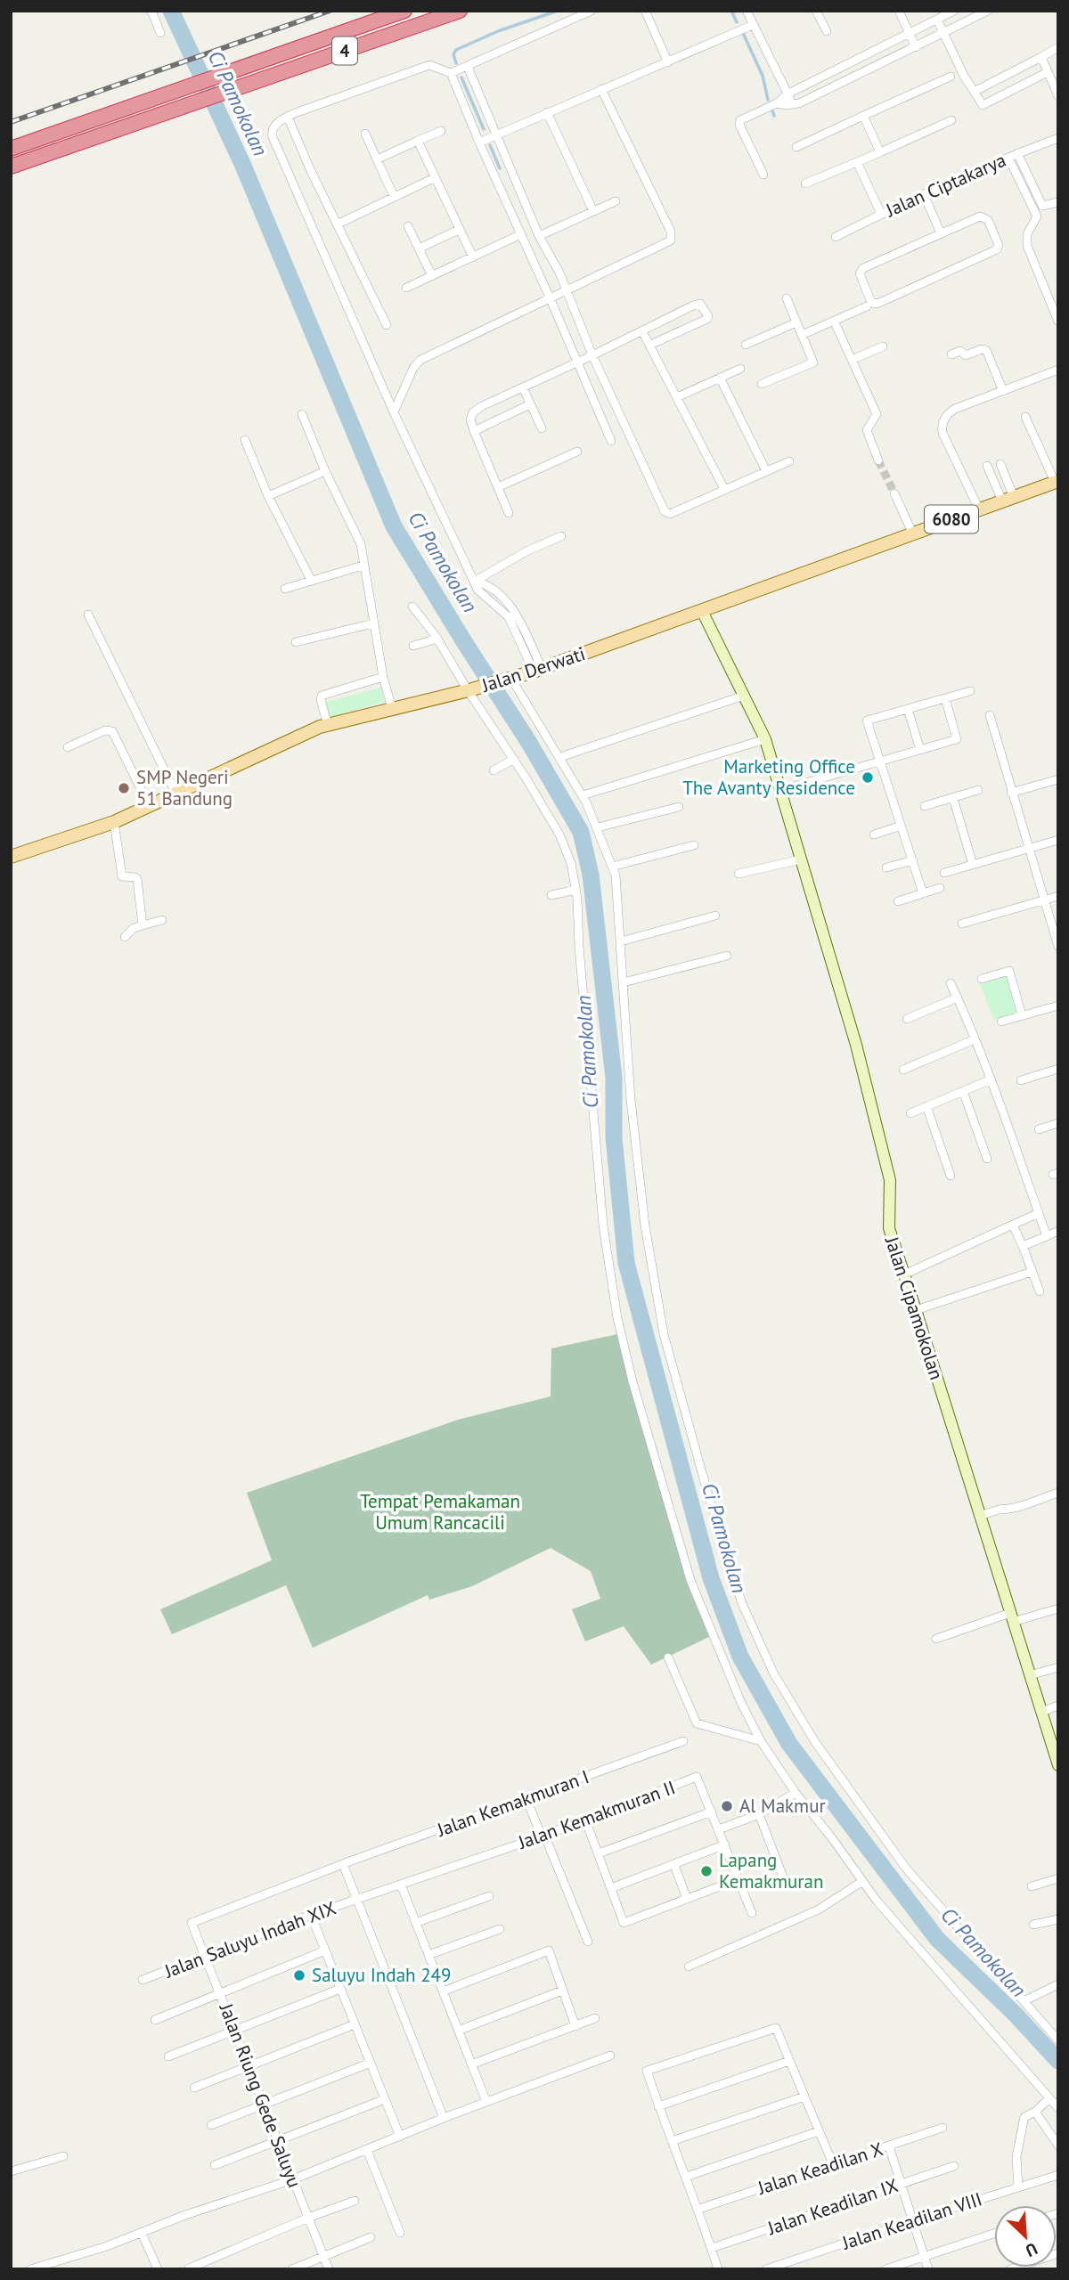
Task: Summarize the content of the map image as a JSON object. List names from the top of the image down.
{
  "streets": {
    "highway": ["4"],
    "main road": ["6080", "Jalan Derwati"],
    "street": [
      "Jalan Ciptakarya",
      "Jalan Cipamokolan",
      "Jalan Kemakmuran I",
      "Jalan Kemakmuran II",
      "Jalan Saluyu Indah XIX",
      "Jalan Riung Gede Saluyu",
      "Jalan Keadilan X",
      "Jalan Keadilan IX",
      "Jalan Keadilan VIII"
    ]
  },
  "crossings": [
    ["Jalan Derwati", "Jalan Cipamokolan"],
    ["Jalan Kemakmuran I", "Jalan Riung Gede Saluyu"],
    ["Jalan Kemakmuran II", "Jalan Saluyu Indah XIX"],
    ["Jalan Saluyu Indah XIX", "Jalan Riung Gede Saluyu"]
  ],
  "water": ["Ci Pamokolan"],
  "parks": ["Tempat Pemakaman Umum Rancacili"],
  "places": [
    "Marketing Office The Avanty Residence",
    "SMP Negeri 51 Bandung",
    "Al Makmur",
    "Lapang Kemakmuran",
    "Saluyu Indah 249"
  ],
  "north": "bottom right"
}
